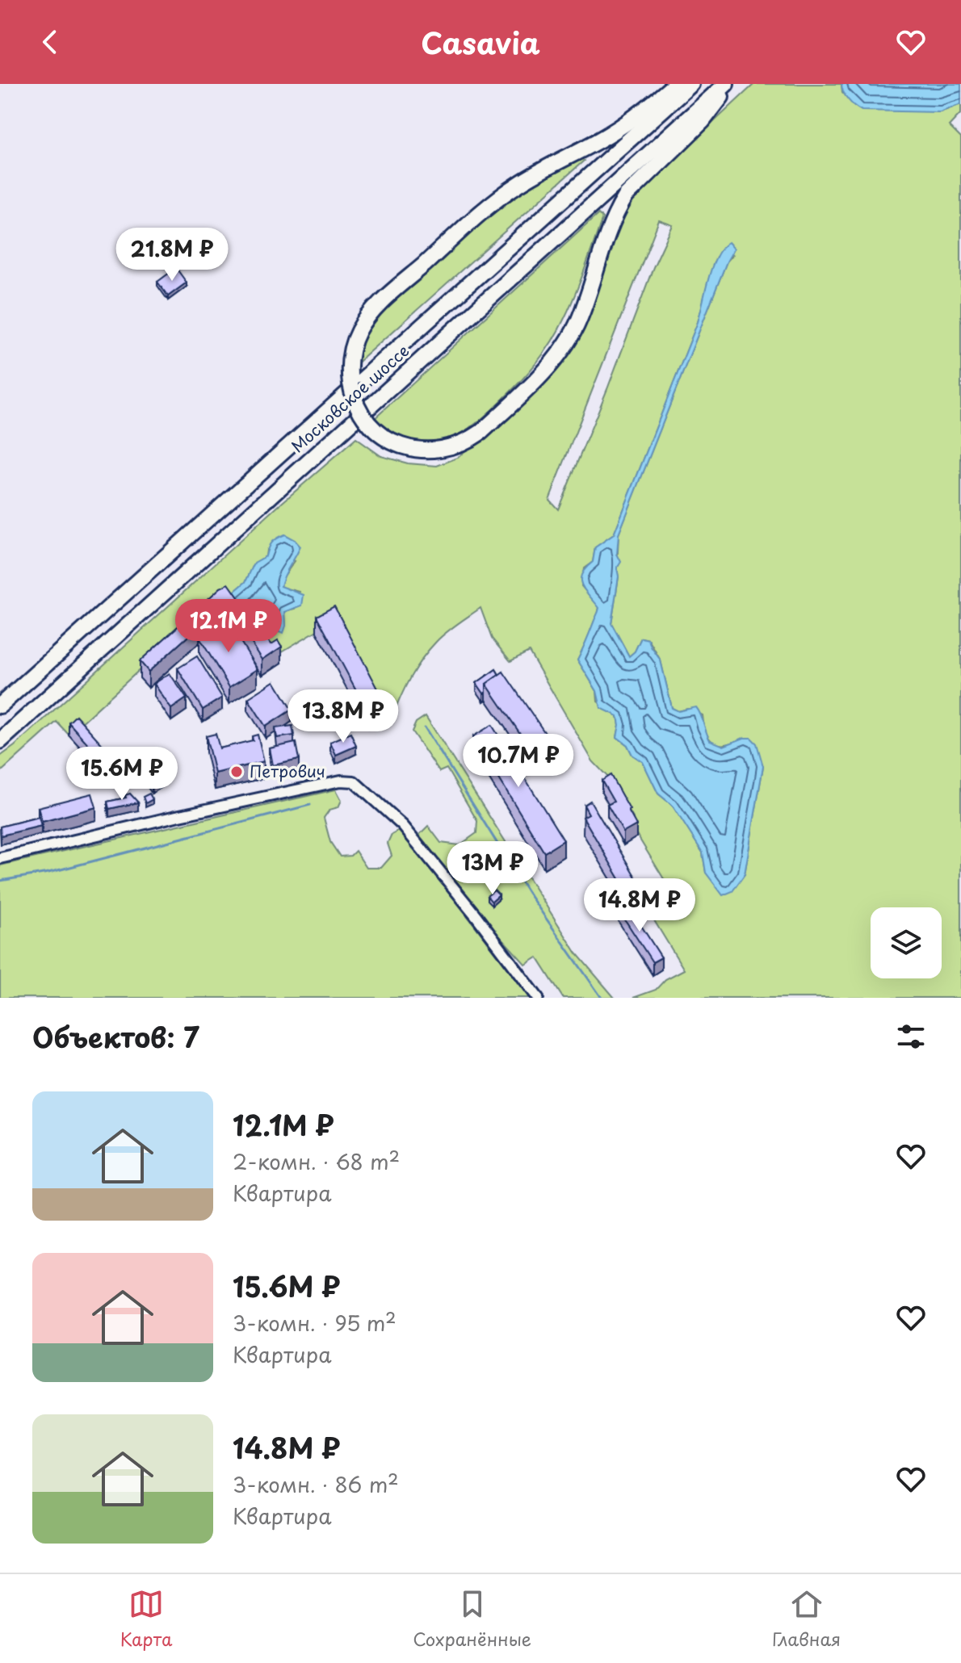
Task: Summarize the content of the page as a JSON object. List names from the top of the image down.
{
  "streets": {
    "highway": ["Московское шоссе"]
  },
  "places": ["Петрович"],
  "page": {
    "header": "Casavia",
    "price": [
      "21.8M ₽",
      "12.1M ₽",
      "13.8M ₽",
      "10.7M ₽",
      "15.6M ₽",
      "13M ₽",
      "14.8M ₽"
    ],
    "heading": "Объектов: 7",
    "list": [
      {
        "name": "12.1M ₽",
        "note": "2-комн. · 68 m² · Квартира"
      },
      {
        "name": "15.6M ₽",
        "note": "3-комн. · 95 m² · Квартира"
      },
      {
        "name": "14.8M ₽",
        "note": "3-комн. · 86 m² · Квартира"
      }
    ],
    "tabs": ["Карта", "Сохранённые", "Главная"]
  }
}
